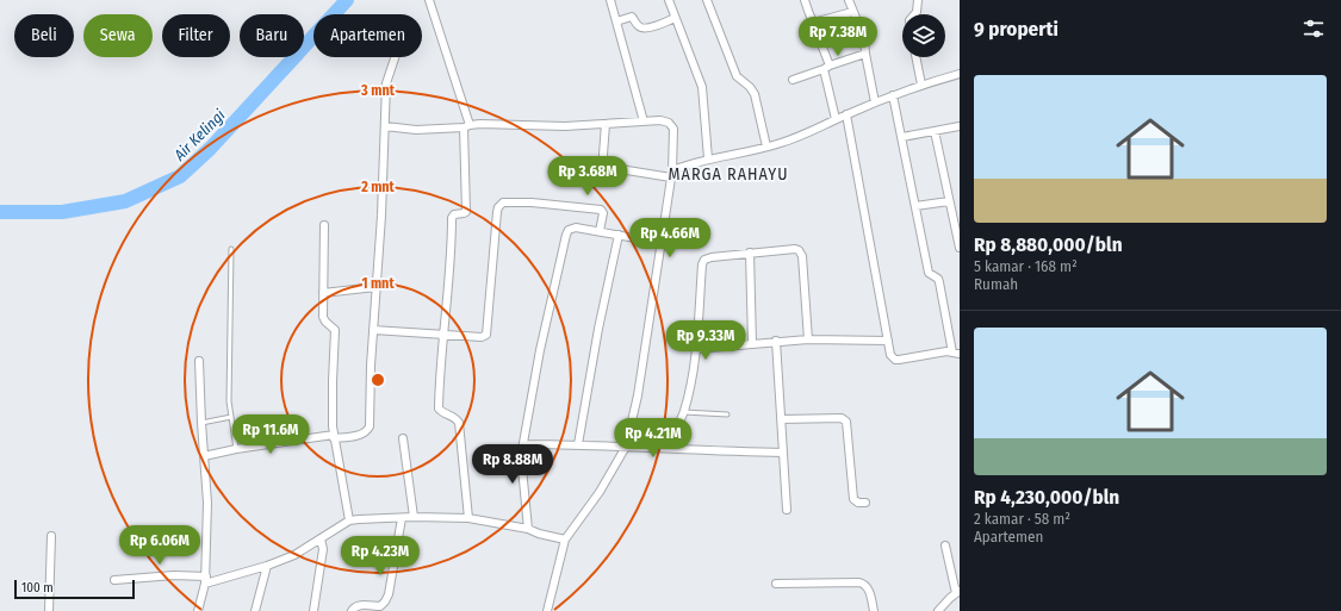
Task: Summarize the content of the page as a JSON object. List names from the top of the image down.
{
  "districts": ["MARGA RAHAYU"],
  "water": ["Air Kelingi"],
  "scale_bar": "100 m",
  "page": {
    "heading": "9 properti",
    "chip": [
      "Beli",
      "Sewa",
      "Filter",
      "Baru",
      "Apartemen"
    ],
    "price": [
      "Rp 7.38M",
      "Rp 3.68M",
      "Rp 4.66M",
      "Rp 9.33M",
      "Rp 11.6M",
      "Rp 4.21M",
      "Rp 8.88M",
      "Rp 6.06M",
      "Rp 4.23M"
    ],
    "list": [
      {
        "name": "Rp 8,880,000/bln",
        "note": "5 kamar · 168 m² · Rumah"
      },
      {
        "name": "Rp 4,230,000/bln",
        "note": "2 kamar · 58 m² · Apartemen"
      }
    ],
    "scale": "100 m"
  },
  "rings": ["3 mnt", "2 mnt", "1 mnt"]
}
